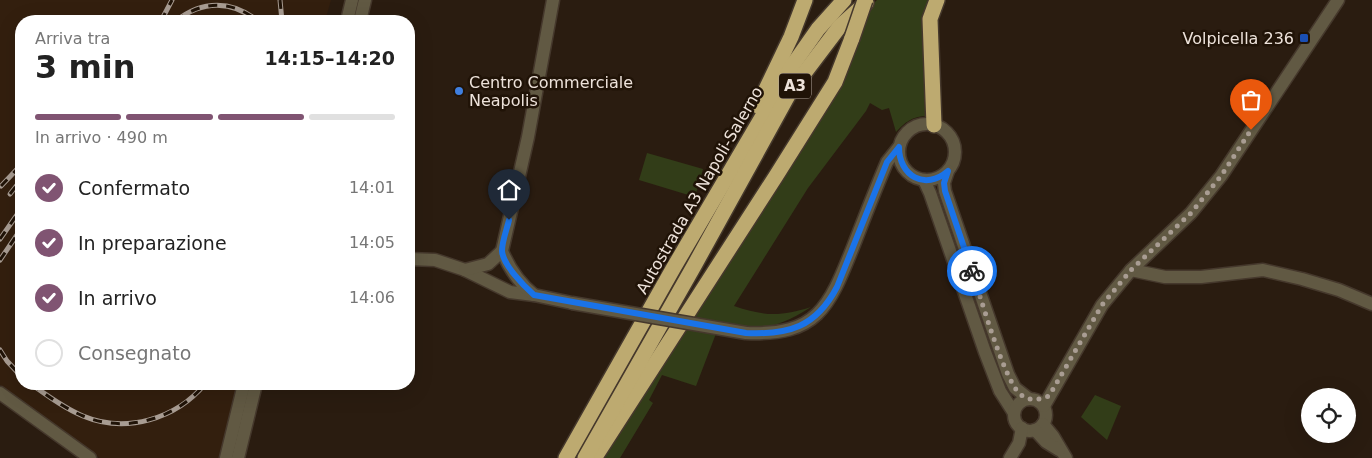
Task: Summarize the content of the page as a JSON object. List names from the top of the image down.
{
  "streets": {
    "highway": ["A3", "Autostrada A3 Napoli-Salerno"]
  },
  "places": {
    "transit": ["Volpicella 236"],
    "other": ["Centro Commerciale Neapolis"]
  },
  "page": {
    "heading": ["3 min", "Arriva tra", "14:15–14:20"],
    "bar": "In arrivo · 490 m",
    "list": [
      ["Confermato", "14:01"],
      ["In preparazione", "14:05"],
      ["In arrivo", "14:06"],
      "Consegnato"
    ]
  }
}
